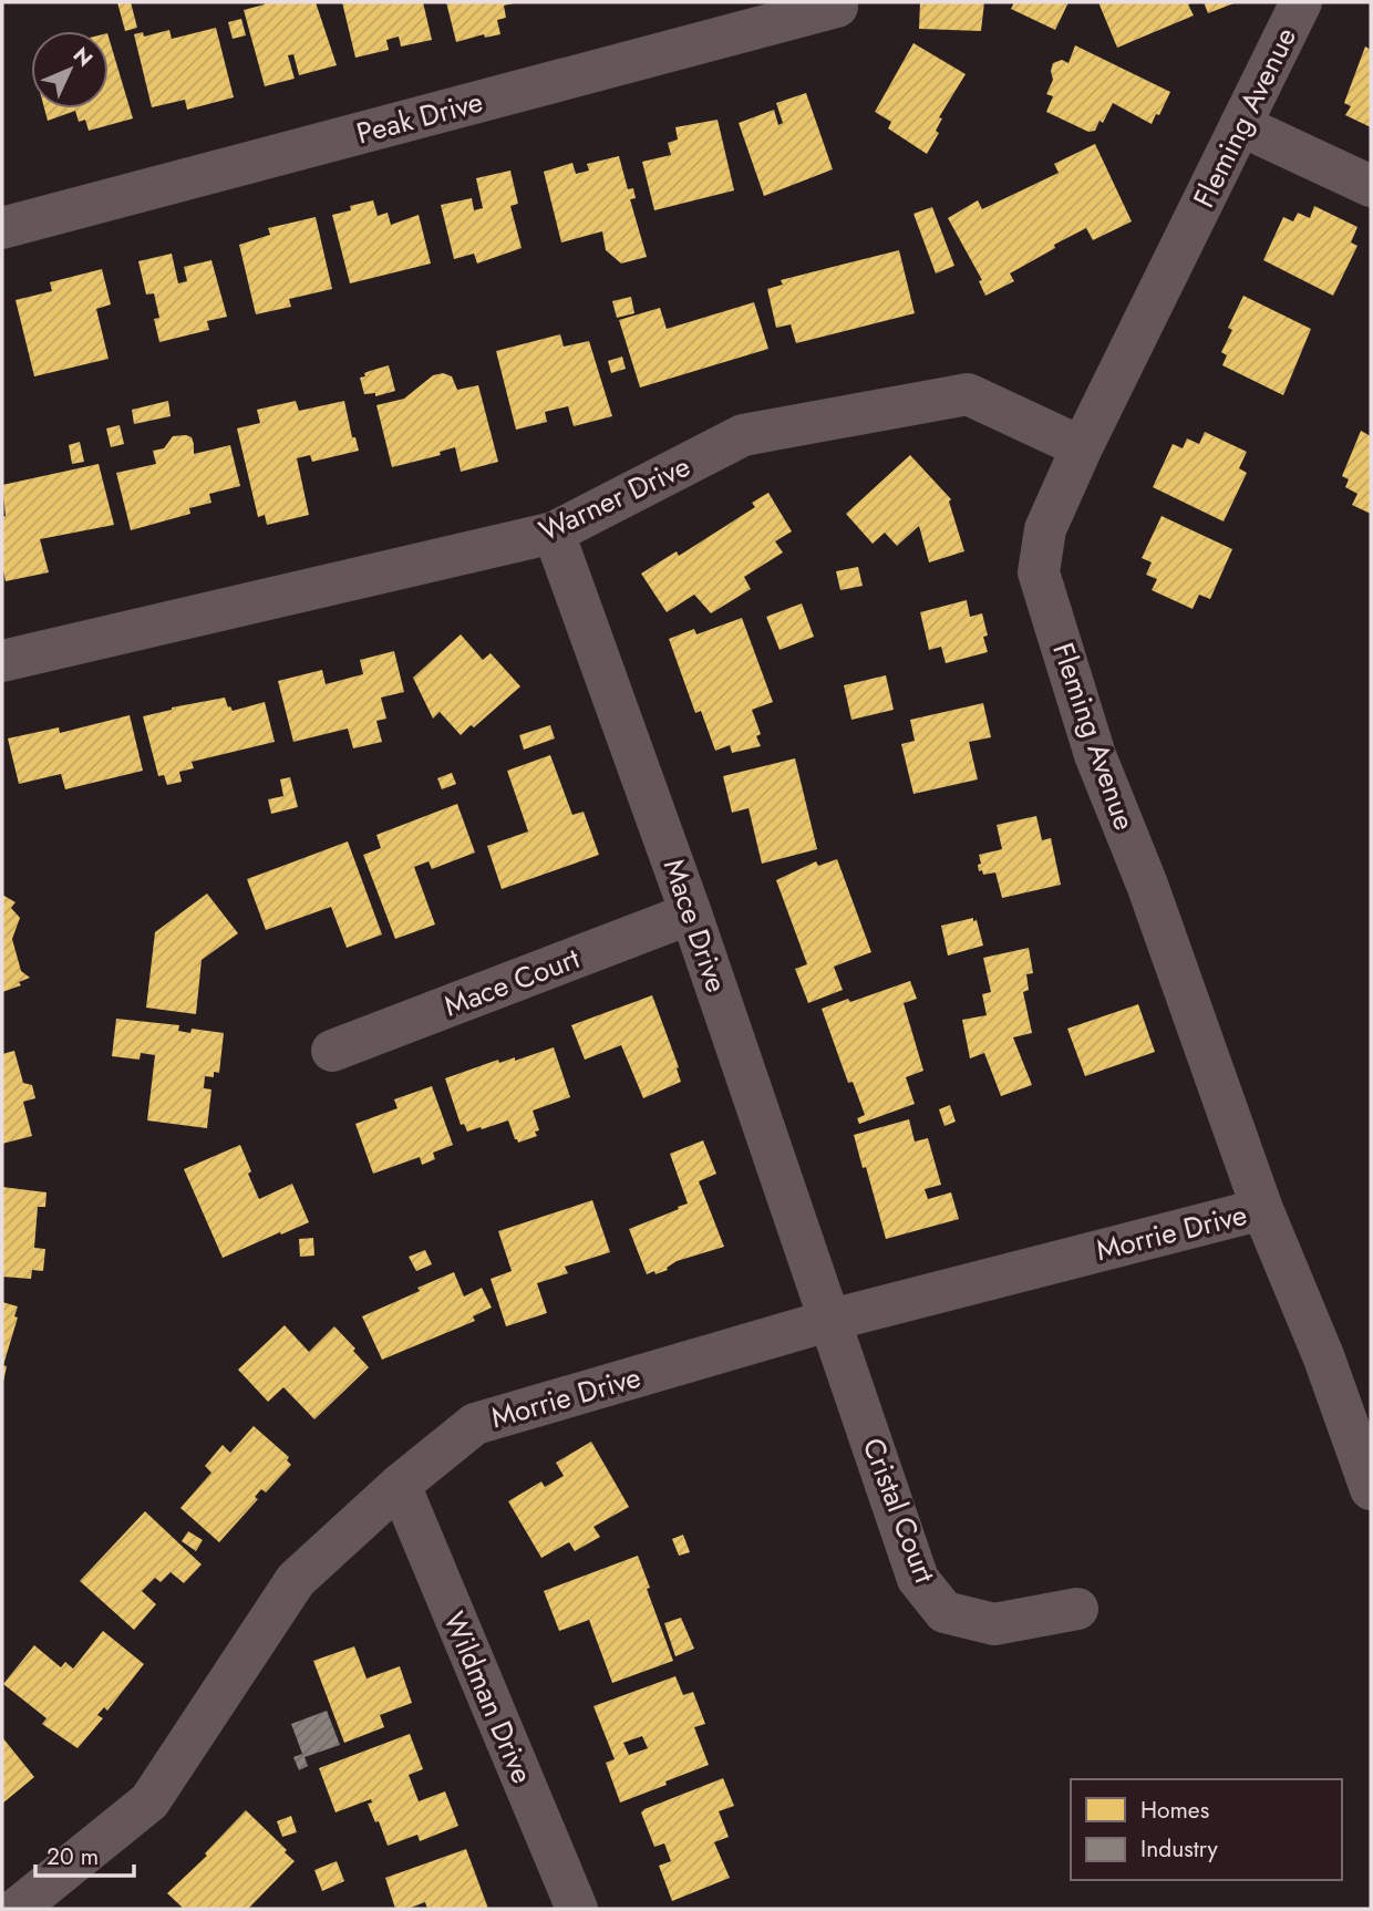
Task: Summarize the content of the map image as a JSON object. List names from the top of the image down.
{
  "streets": {
    "street": [
      "Peak Drive",
      "Fleming Avenue",
      "Warner Drive",
      "Mace Drive",
      "Mace Court",
      "Morrie Drive",
      "Cristal Court",
      "Wildman Drive"
    ]
  },
  "crossings": [
    ["Fleming Avenue", "Warner Drive"],
    ["Fleming Avenue", "Morrie Drive"],
    ["Warner Drive", "Mace Drive"],
    ["Mace Drive", "Mace Court"],
    ["Mace Drive", "Morrie Drive"],
    ["Mace Drive", "Cristal Court"],
    ["Morrie Drive", "Cristal Court"],
    ["Morrie Drive", "Wildman Drive"]
  ],
  "legend": ["Homes", "Industry"],
  "scale_bar": "20 m",
  "north": "top right"
}
